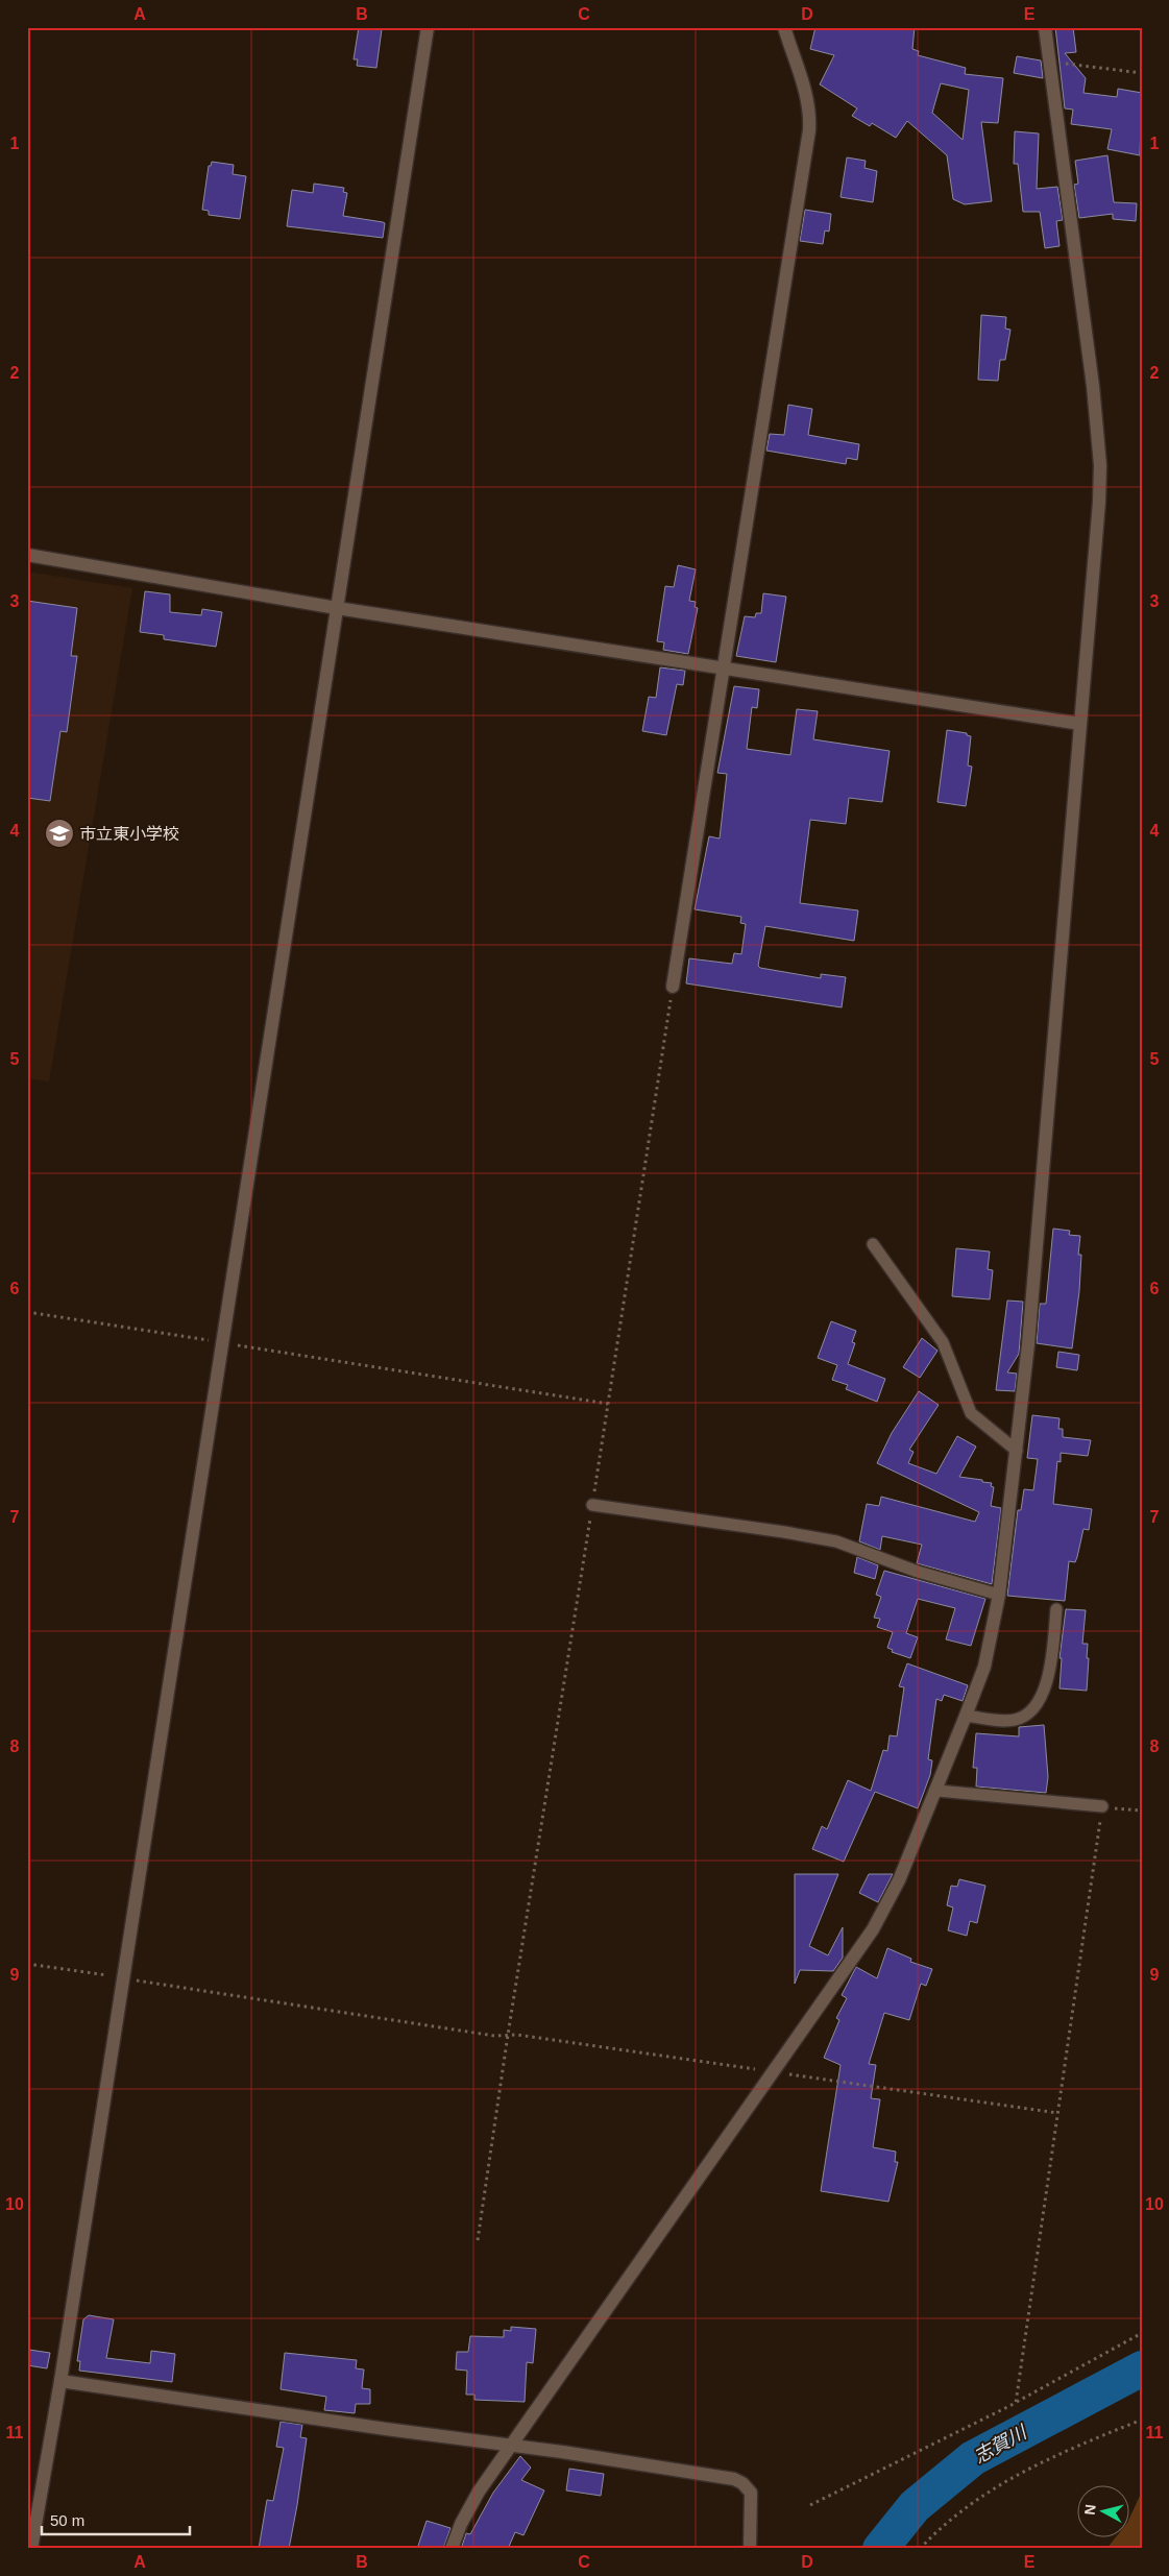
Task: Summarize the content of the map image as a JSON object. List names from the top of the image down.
{
  "water": ["志賀川"],
  "places": {
    "school or university": ["市立東小学校"]
  },
  "scale_bar": "50 m",
  "north": "left",
  "grid": {
    "columns": [
      "A",
      "B",
      "C",
      "D",
      "E"
    ],
    "rows": [
      "1",
      "2",
      "3",
      "4",
      "5",
      "6",
      "7",
      "8",
      "9",
      "10",
      "11"
    ]
  }
}
